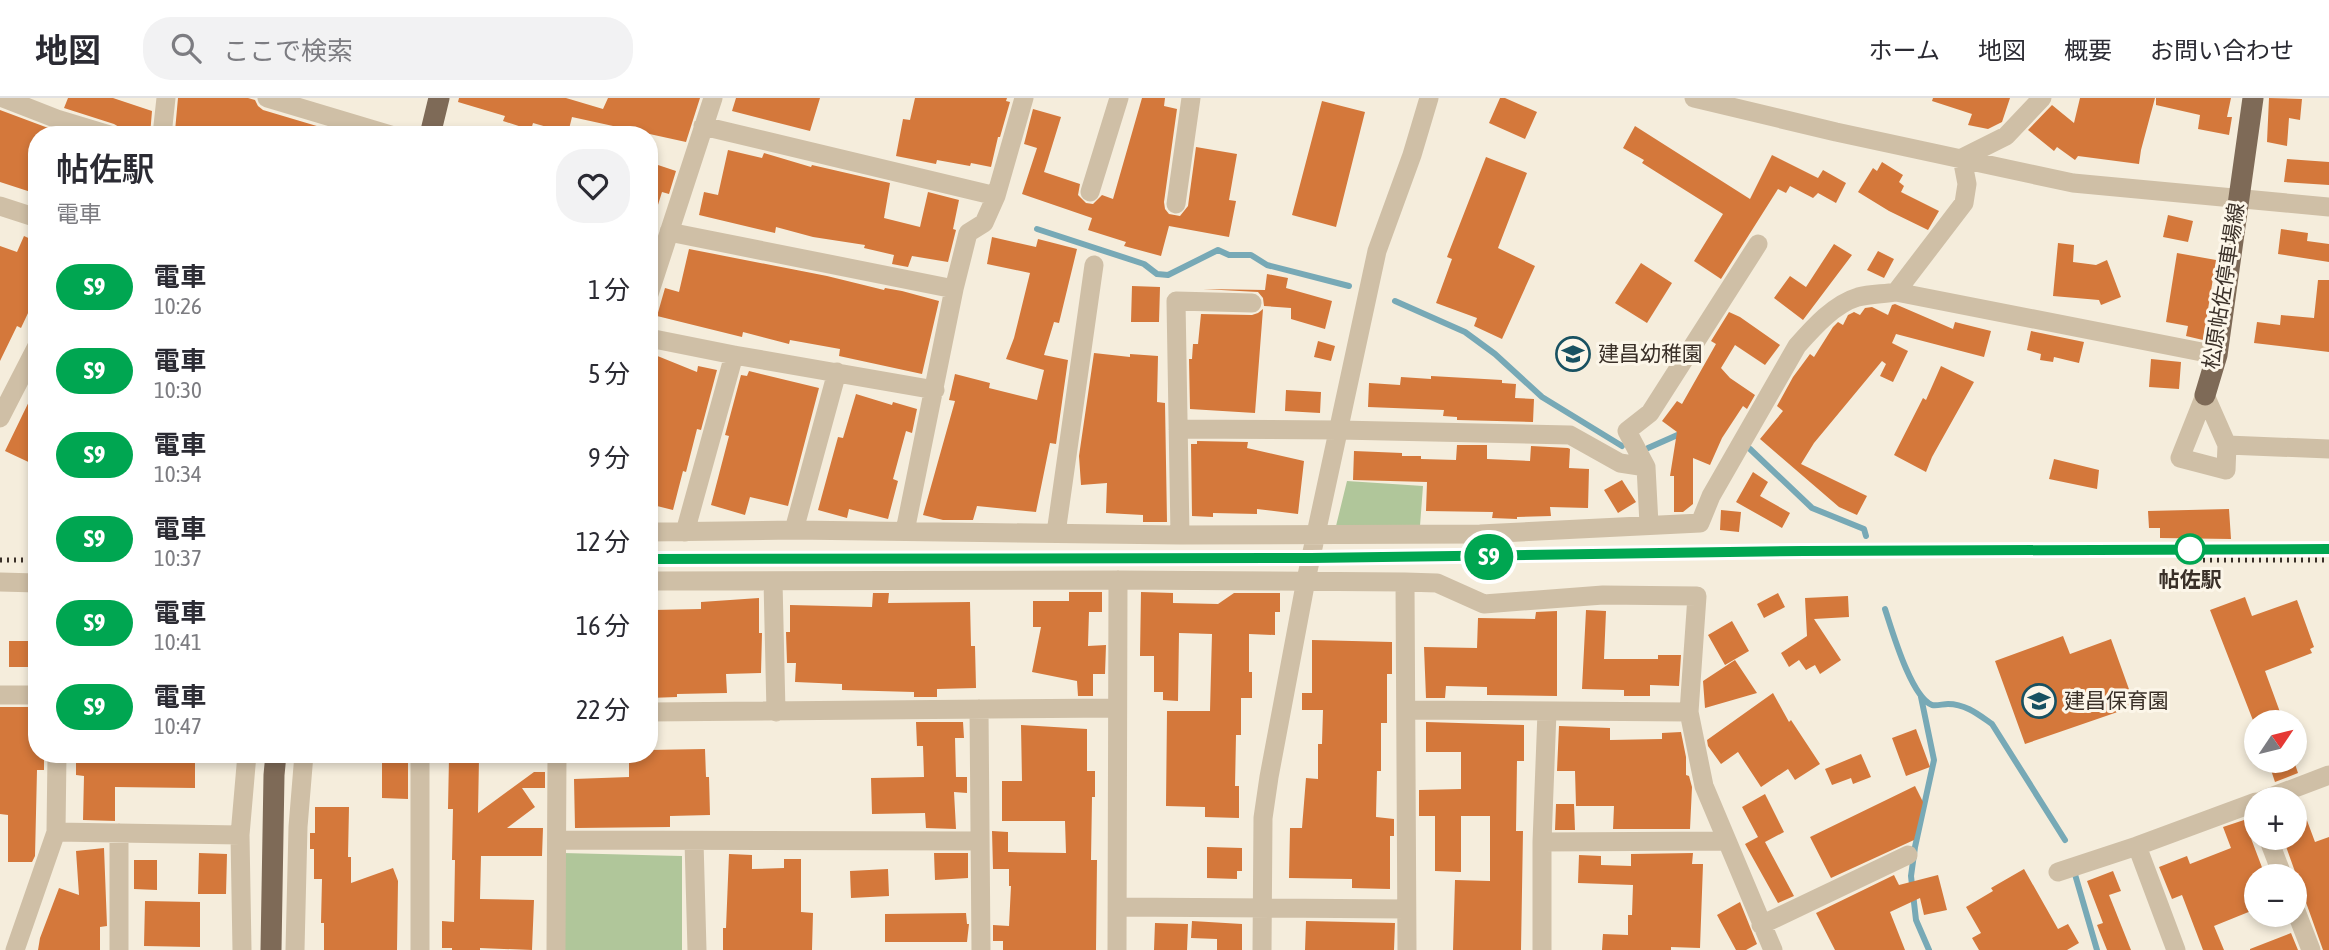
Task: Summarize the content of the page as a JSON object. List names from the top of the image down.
{
  "streets": {
    "main road": ["松原帖佐停車場線"]
  },
  "places": {
    "school or university": ["建昌幼稚園", "建昌保育園"],
    "other": ["帖佐駅"]
  },
  "north": "top right",
  "page": {
    "header": "地図",
    "search": "ここで検索",
    "nav": [
      "ホーム",
      "地図",
      "概要",
      "お問い合わせ"
    ],
    "on_map": "S9",
    "heading": ["帖佐駅", "電車"],
    "list": [
      {
        "mark": "S9",
        "name": "電車",
        "note": "10:26",
        "value": "1 分"
      },
      {
        "mark": "S9",
        "name": "電車",
        "note": "10:30",
        "value": "5 分"
      },
      {
        "mark": "S9",
        "name": "電車",
        "note": "10:34",
        "value": "9 分"
      },
      {
        "mark": "S9",
        "name": "電車",
        "note": "10:37",
        "value": "12 分"
      },
      {
        "mark": "S9",
        "name": "電車",
        "note": "10:41",
        "value": "16 分"
      },
      {
        "mark": "S9",
        "name": "電車",
        "note": "10:47",
        "value": "22 分"
      }
    ],
    "map_buttons": ["+", "−"]
  }
}
